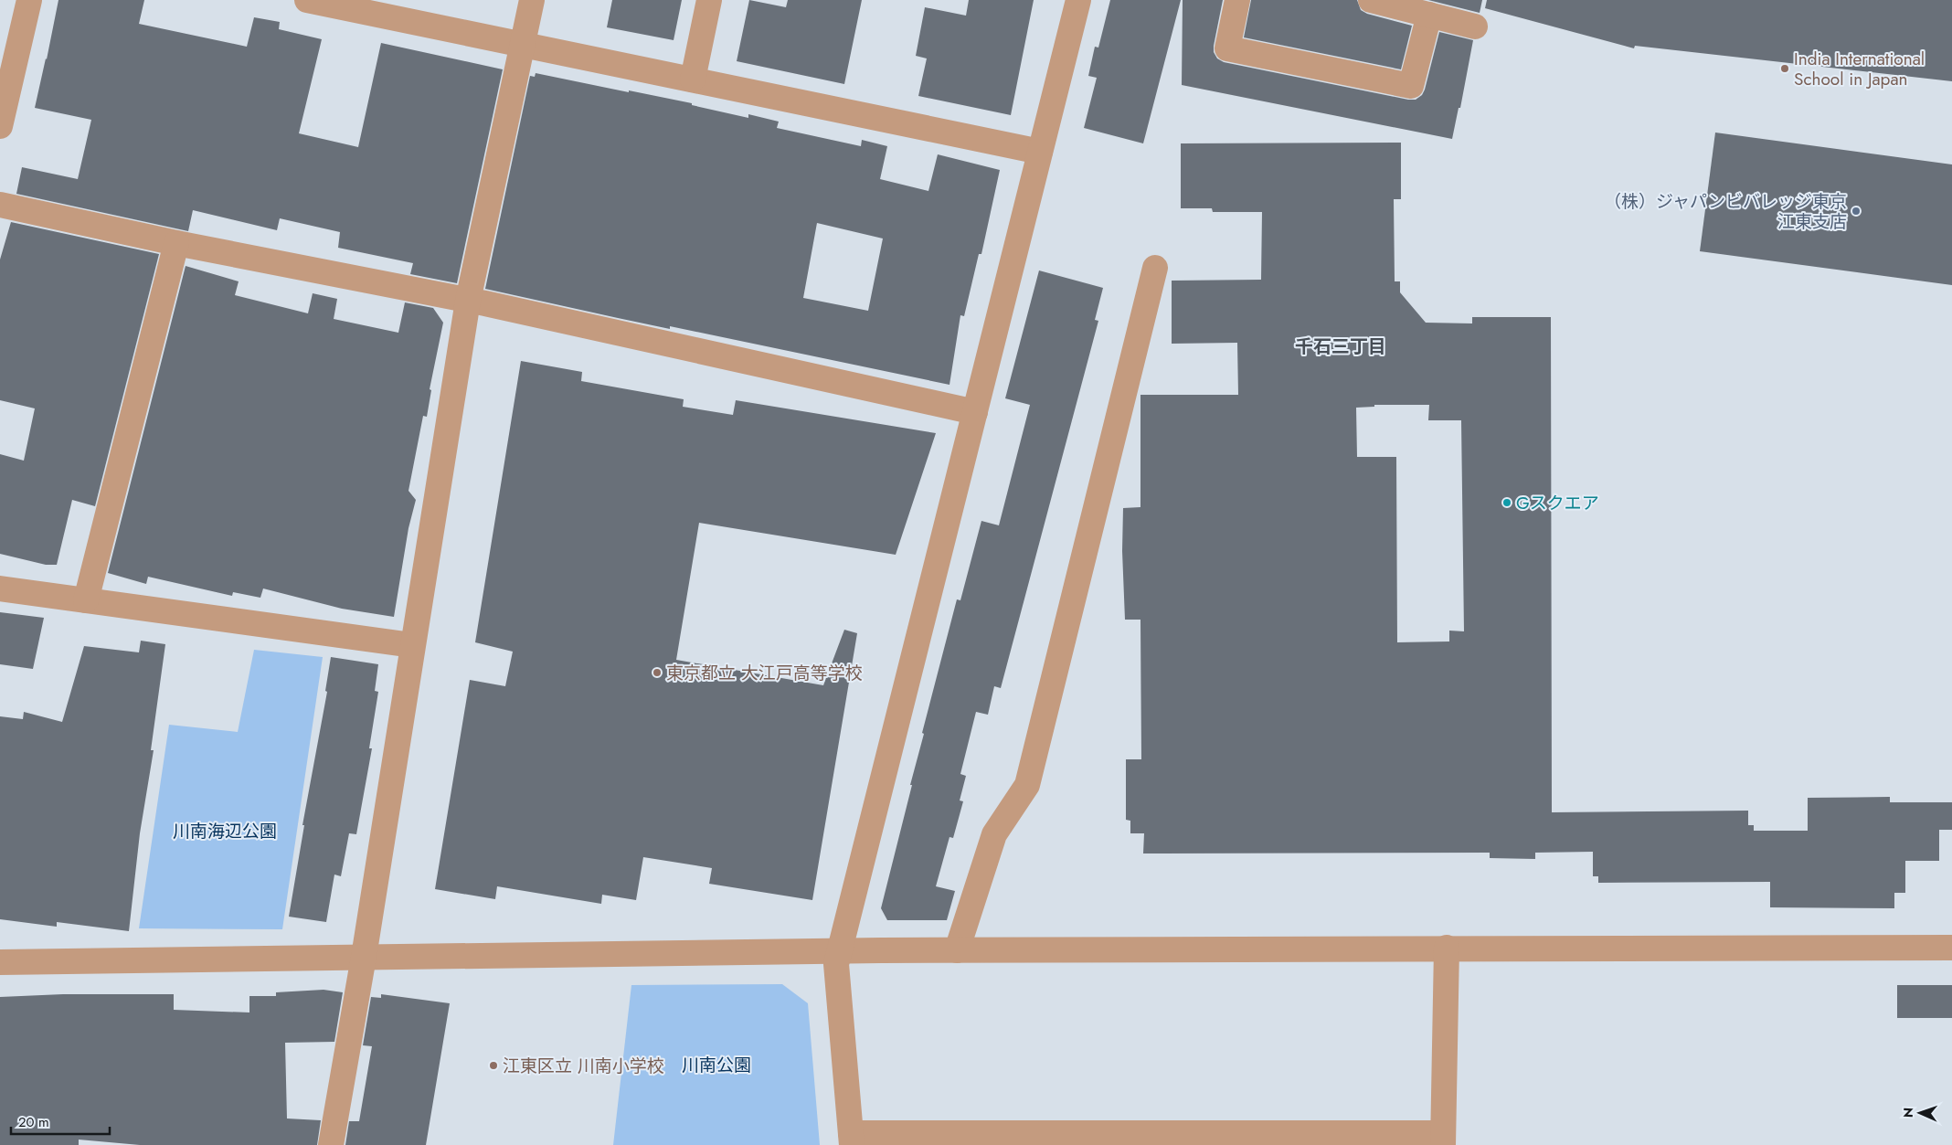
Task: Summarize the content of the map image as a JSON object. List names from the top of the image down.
{
  "districts": ["千石三丁目"],
  "parks": ["川南海辺公園", "川南公園"],
  "places": [
    "India International School in Japan",
    "（株）ジャパンビバレッジ東京 江東支店",
    "Gスクエア",
    "東京都立 大江戸高等学校",
    "江東区立 川南小学校"
  ],
  "scale_bar": "20 m",
  "north": "left"
}
